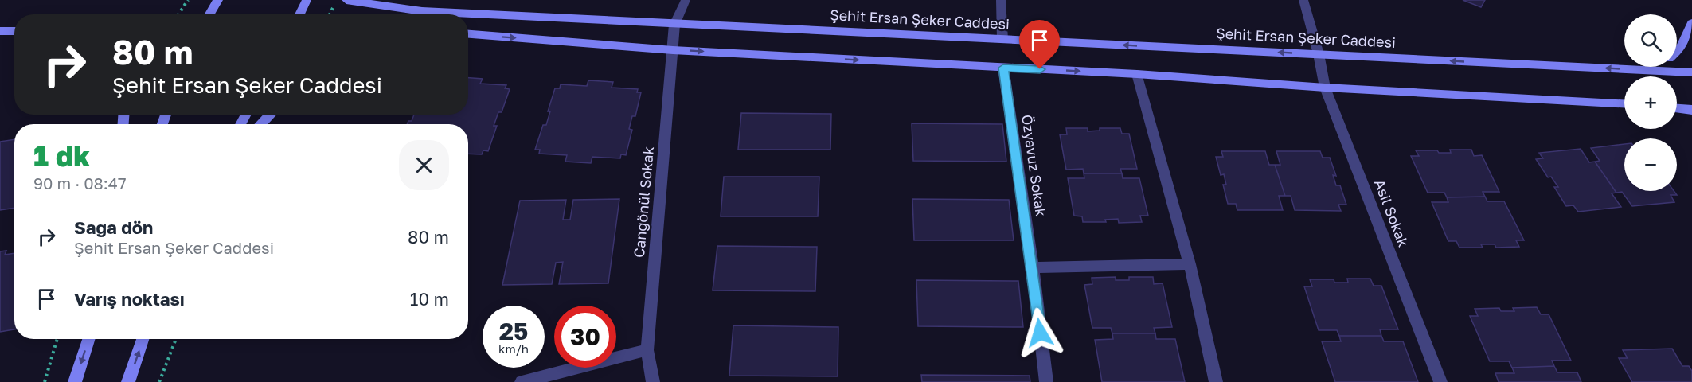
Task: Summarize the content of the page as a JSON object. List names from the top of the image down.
{
  "streets": {
    "street": [
      "Şehit Ersan Şeker Caddesi",
      "Özyavuz Sokak",
      "Cangönül Sokak",
      "Asil Sokak"
    ]
  },
  "crossings": [
    ["Şehit Ersan Şeker Caddesi", "Cangönül Sokak"],
    ["Şehit Ersan Şeker Caddesi", "Asil Sokak"]
  ],
  "page": {
    "map_buttons": ["+", "−"],
    "turn": ["80 m", "Şehit Ersan Şeker Caddesi"],
    "heading": ["1 dk", "90 m · 08:47"],
    "list": [
      {
        "name": "Sağa dön",
        "note": "Şehit Ersan Şeker Caddesi",
        "value": "80 m"
      },
      {
        "name": "Varış noktası",
        "value": "10 m"
      }
    ],
    "speed": "25 km/h",
    "limit": "30"
  }
}
